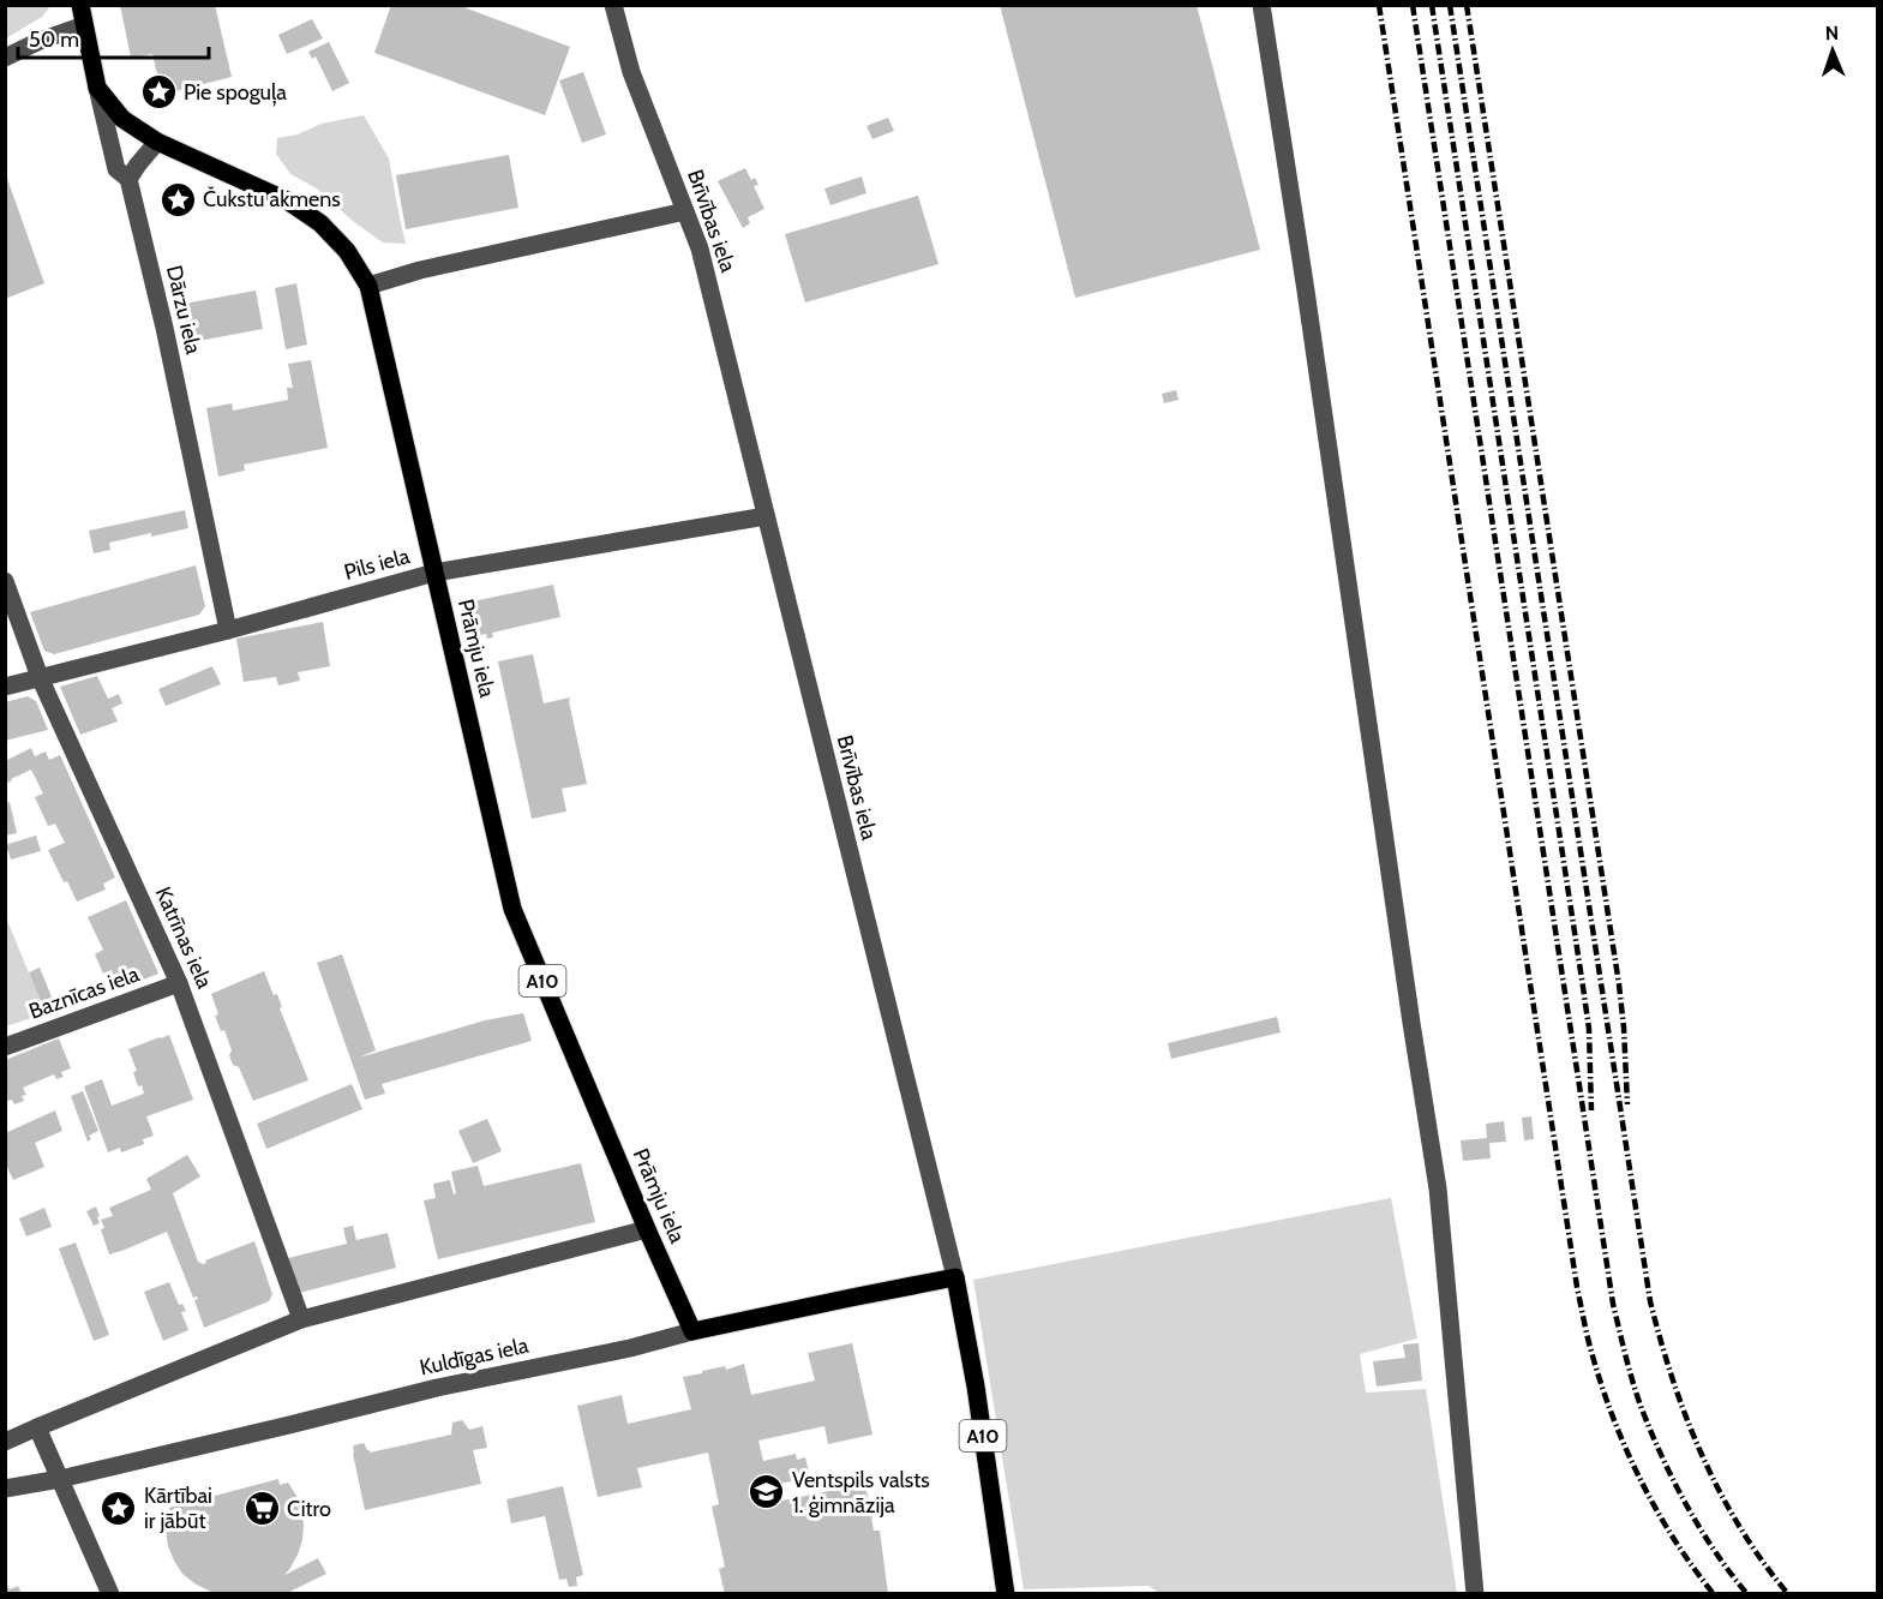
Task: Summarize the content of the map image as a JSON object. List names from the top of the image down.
{
  "streets": {
    "main road": [
      "Brīvības iela",
      "Dārzu iela",
      "Prāmju iela",
      "A10",
      "Kuldīgas iela"
    ],
    "street": ["Pils iela", "Katrīnas iela", "Baznīcas iela"]
  },
  "crossings": [
    ["Brīvības iela", "Pils iela"],
    ["Brīvības iela", "Kuldīgas iela"],
    ["Dārzu iela", "Pils iela"],
    ["Dārzu iela", "Prāmju iela"],
    ["Pils iela", "Prāmju iela"],
    ["Pils iela", "Katrīnas iela"],
    ["Prāmju iela", "Kuldīgas iela"],
    ["Katrīnas iela", "Baznīcas iela"]
  ],
  "places": {
    "place": ["Pie spoguļa", "Čukstu akmens", "Kārtībai ir jābūt"],
    "school or university": ["Ventspils valsts 1. ģimnāzija"],
    "supermarket": ["Citro"]
  },
  "scale_bar": "50 m",
  "north": "top"
}
